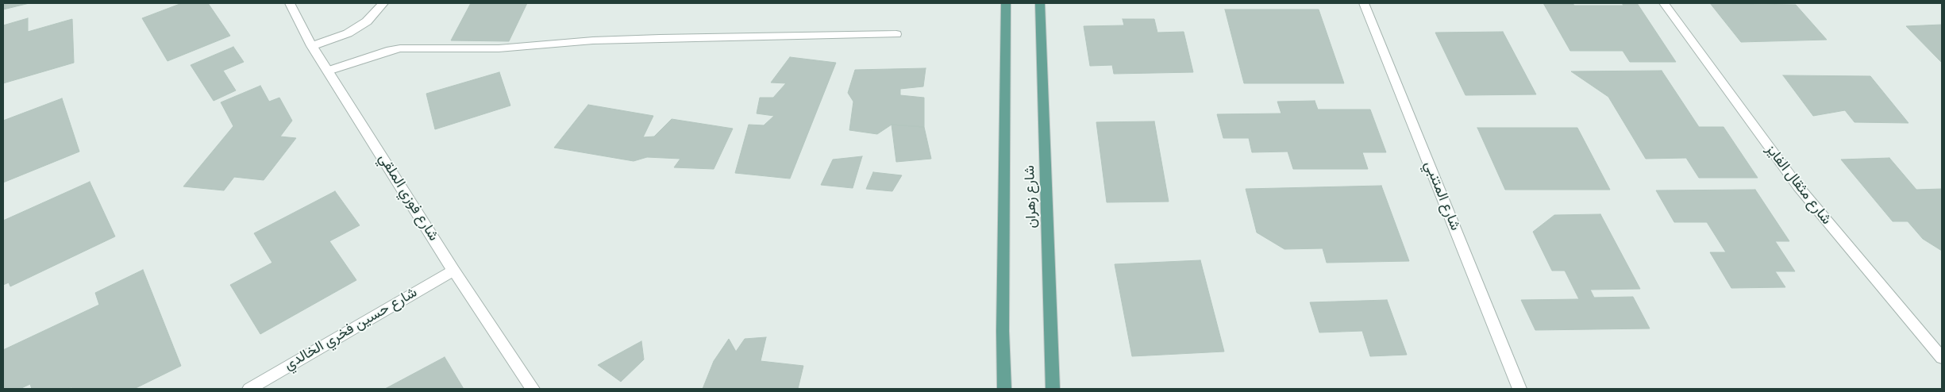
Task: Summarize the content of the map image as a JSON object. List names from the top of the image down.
{
  "streets": {
    "main road": ["شارع زهران"],
    "street": [
      "شارع مثقال الفايز",
      "شارع المتنبي",
      "شارع فوزي الملقي",
      "شارع حسين فخري الخالدي"
    ]
  },
  "crossings": [
    ["شارع فوزي الملقي", "شارع حسين فخري الخالدي"]
  ]
}
